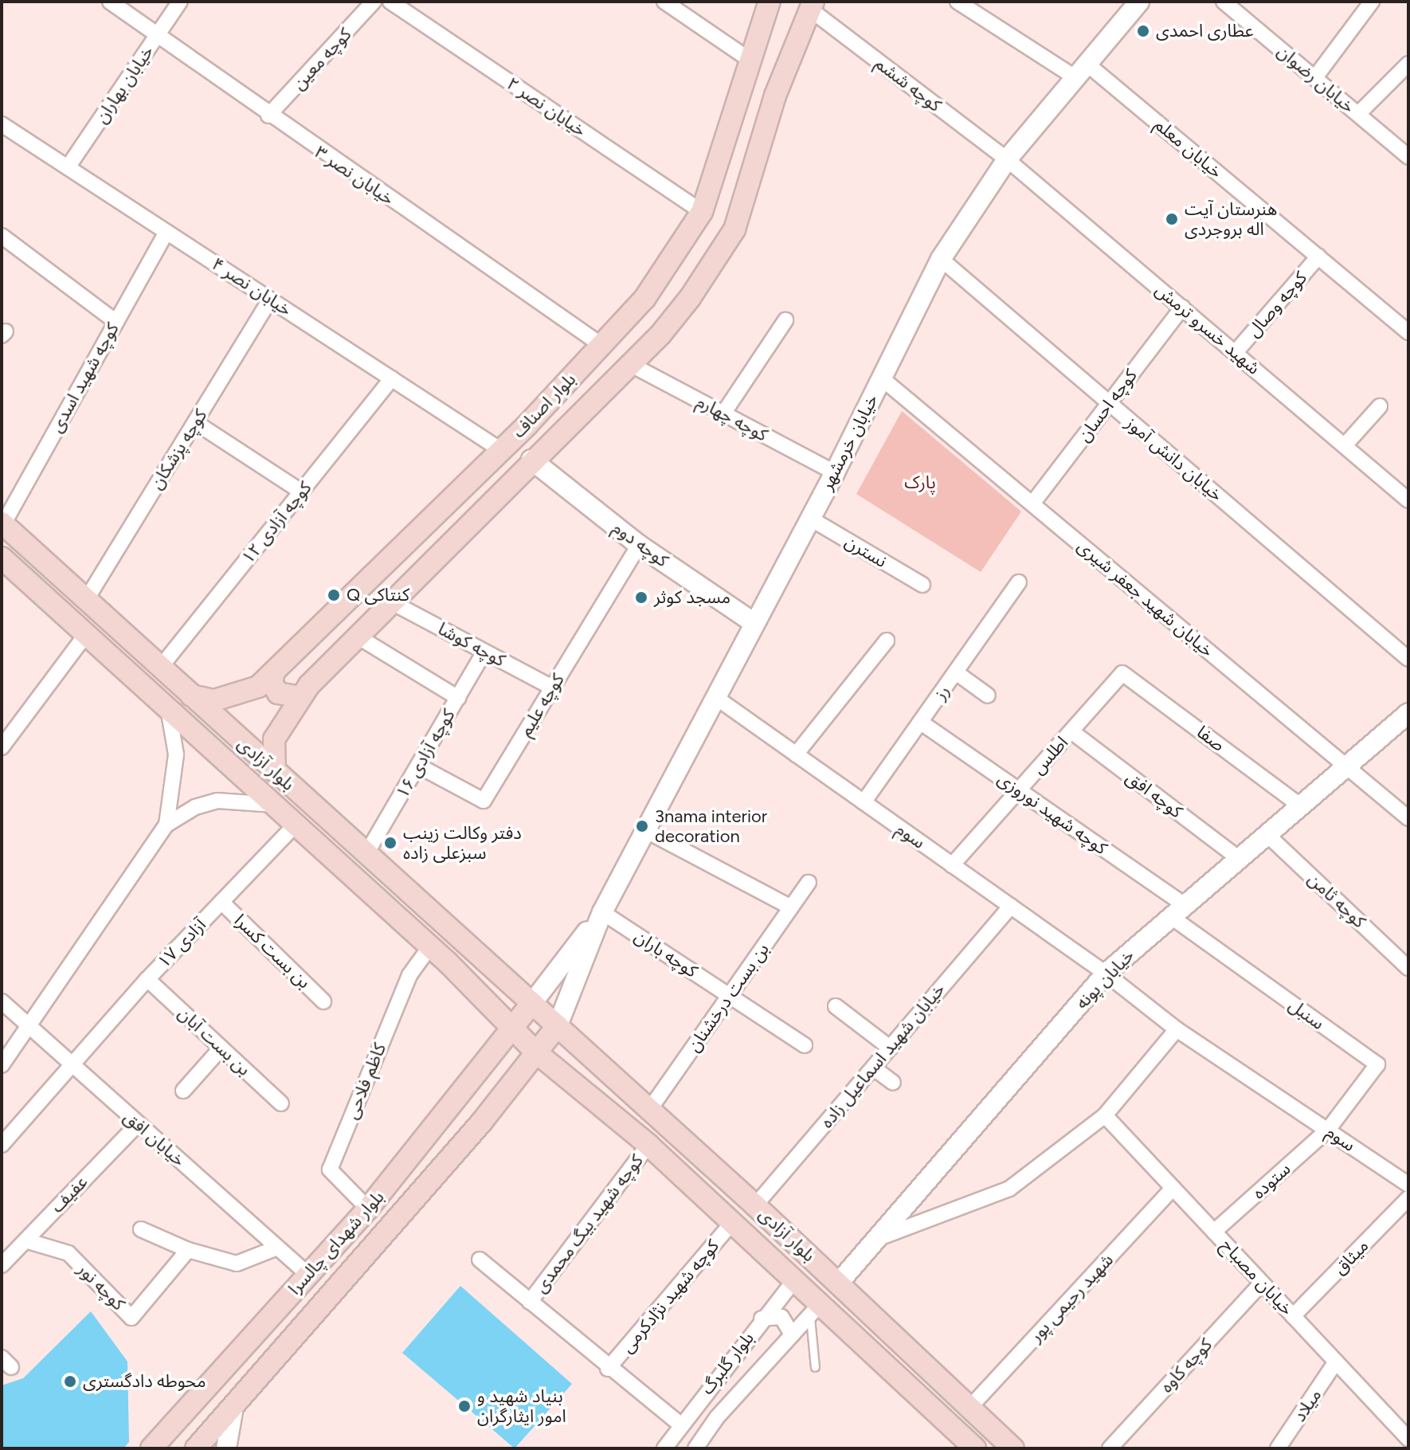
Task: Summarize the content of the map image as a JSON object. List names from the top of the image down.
{
  "streets": {
    "main road": ["بلوار اصناف", "بلوار آزادی", "بلوار شهدای چالسرا"],
    "street": [
      "کوچه معین",
      "خیابان رضوان",
      "خیابان بهاران",
      "کوچه ششم",
      "خیابان نصر ۲",
      "خیابان معلم",
      "خیابان نصر ۳",
      "خیابان نصر ۴",
      "کوچه وصال",
      "شهید خسرو ترمش",
      "کوچه شهید اسدی",
      "کوچه احسان",
      "کوچه چهارم",
      "خیابان خرمشهر",
      "کوچه پزشکان",
      "خیابان دانش آموز",
      "کوچه آزادی ۱۲",
      "کوچه دوم",
      "نسترن",
      "خیابان شهید جعفر شیری",
      "کوچه کوشا",
      "رز",
      "کوچه علیم",
      "صفا",
      "کوچه آزادی ۱۶",
      "اطلس",
      "کوچه افق",
      "کوچه شهید نوروزی",
      "سوم",
      "کوچه ثامن",
      "آزادی ۱۷",
      "بن بست کسرا",
      "کوچه باران",
      "خیابان پونه",
      "بن بست درخشنان",
      "سنبل",
      "بن بست آبان",
      "خیابان شهید اسماعیل زاده",
      "کاظم فلاحی",
      "خیابان افق",
      "ستوده",
      "عفیف",
      "کوچه شهید بیگ محمدی",
      "میثاق",
      "خیابان مصباح",
      "کوچه نور",
      "کوچه شهید نژادکرمی",
      "شهید رحیمی پور",
      "بلوار گلبرگ",
      "کوچه کاوه",
      "میلاد"
    ]
  },
  "crossings": [
    ["کوچه معین", "خیابان نصر ۳"],
    ["خیابان بهاران", "خیابان نصر ۳"],
    ["خیابان بهاران", "خیابان نصر ۴"],
    ["کوچه ششم", "شهید خسرو ترمش"],
    ["کوچه ششم", "بلوار اصناف"],
    ["کوچه ششم", "خیابان خرمشهر"],
    ["خیابان نصر ۲", "بلوار اصناف"],
    ["خیابان معلم", "کوچه وصال"],
    ["خیابان معلم", "خیابان خرمشهر"],
    ["خیابان نصر ۳", "بلوار اصناف"],
    ["خیابان نصر ۴", "کوچه شهید اسدی"],
    ["خیابان نصر ۴", "بلوار اصناف"],
    ["خیابان نصر ۴", "کوچه پزشکان"],
    ["خیابان نصر ۴", "کوچه آزادی ۱۲"],
    ["کوچه وصال", "شهید خسرو ترمش"],
    ["شهید خسرو ترمش", "کوچه احسان"],
    ["شهید خسرو ترمش", "خیابان خرمشهر"],
    ["کوچه شهید اسدی", "بلوار آزادی"],
    ["بلوار اصناف", "کوچه چهارم"],
    ["بلوار اصناف", "کوچه دوم"],
    ["بلوار اصناف", "کوچه کوشا"],
    ["بلوار اصناف", "بلوار آزادی"],
    ["کوچه احسان", "خیابان دانش آموز"],
    ["کوچه احسان", "خیابان شهید جعفر شیری"],
    ["کوچه چهارم", "خیابان خرمشهر"],
    ["خیابان خرمشهر", "خیابان دانش آموز"],
    ["خیابان خرمشهر", "کوچه دوم"],
    ["خیابان خرمشهر", "نسترن"],
    ["خیابان خرمشهر", "خیابان شهید جعفر شیری"],
    ["خیابان خرمشهر", "بلوار آزادی"],
    ["خیابان خرمشهر", "سوم"],
    ["خیابان خرمشهر", "کوچه باران"],
    ["خیابان خرمشهر", "بلوار شهدای چالسرا"],
    ["کوچه پزشکان", "بلوار آزادی"],
    ["کوچه آزادی ۱۲", "بلوار آزادی"],
    ["کوچه دوم", "کوچه علیم"],
    ["خیابان شهید جعفر شیری", "خیابان پونه"],
    ["کوچه کوشا", "کوچه علیم"],
    ["کوچه کوشا", "کوچه آزادی ۱۶"],
    ["رز", "کوچه شهید نوروزی"],
    ["رز", "سوم"],
    ["کوچه علیم", "کوچه آزادی ۱۶"],
    ["صفا", "اطلس"],
    ["صفا", "خیابان پونه"],
    ["کوچه آزادی ۱۶", "بلوار آزادی"],
    ["اطلس", "کوچه افق"],
    ["اطلس", "کوچه شهید نوروزی"],
    ["اطلس", "سوم"],
    ["بلوار آزادی", "آزادی ۱۷"],
    ["بلوار آزادی", "خیابان پونه"],
    ["بلوار آزادی", "بن بست درخشنان"],
    ["بلوار آزادی", "خیابان شهید اسماعیل زاده"],
    ["بلوار آزادی", "کاظم فلاحی"],
    ["بلوار آزادی", "کوچه شهید بیگ محمدی"],
    ["بلوار آزادی", "بلوار شهدای چالسرا"],
    ["بلوار آزادی", "کوچه شهید نژادکرمی"],
    ["بلوار آزادی", "شهید رحیمی پور"],
    ["بلوار آزادی", "بلوار گلبرگ"],
    ["کوچه افق", "خیابان پونه"],
    ["کوچه شهید نوروزی", "خیابان پونه"],
    ["کوچه شهید نوروزی", "سنبل"],
    ["سوم", "خیابان پونه"],
    ["سوم", "سنبل"],
    ["سوم", "خیابان شهید اسماعیل زاده"],
    ["سوم", "ستوده"],
    ["کوچه ثامن", "خیابان پونه"],
    ["آزادی ۱۷", "بن بست کسرا"],
    ["آزادی ۱۷", "بن بست آبان"],
    ["آزادی ۱۷", "خیابان افق"],
    ["کوچه باران", "بن بست درخشنان"],
    ["خیابان پونه", "سنبل"],
    ["سنبل", "ستوده"],
    ["کاظم فلاحی", "بلوار شهدای چالسرا"],
    ["خیابان افق", "عفیف"],
    ["خیابان افق", "بلوار شهدای چالسرا"],
    ["ستوده", "خیابان مصباح"],
    ["عفیف", "کوچه نور"],
    ["میثاق", "خیابان مصباح"],
    ["خیابان مصباح", "شهید رحیمی پور"],
    ["خیابان مصباح", "کوچه کاوه"],
    ["خیابان مصباح", "میلاد"]
  ],
  "parks": ["پارک"],
  "places": [
    "عطاری احمدی",
    "هنرستان آیت اله بروجردی",
    "Q کنتاکی",
    "مسجد کوثر",
    "3nama interior decoration",
    "دفتر وکالت زینب سبزعلی زاده",
    "محوطه دادگستری",
    "بنیاد شهید و امور ایثارگران"
  ]
}
